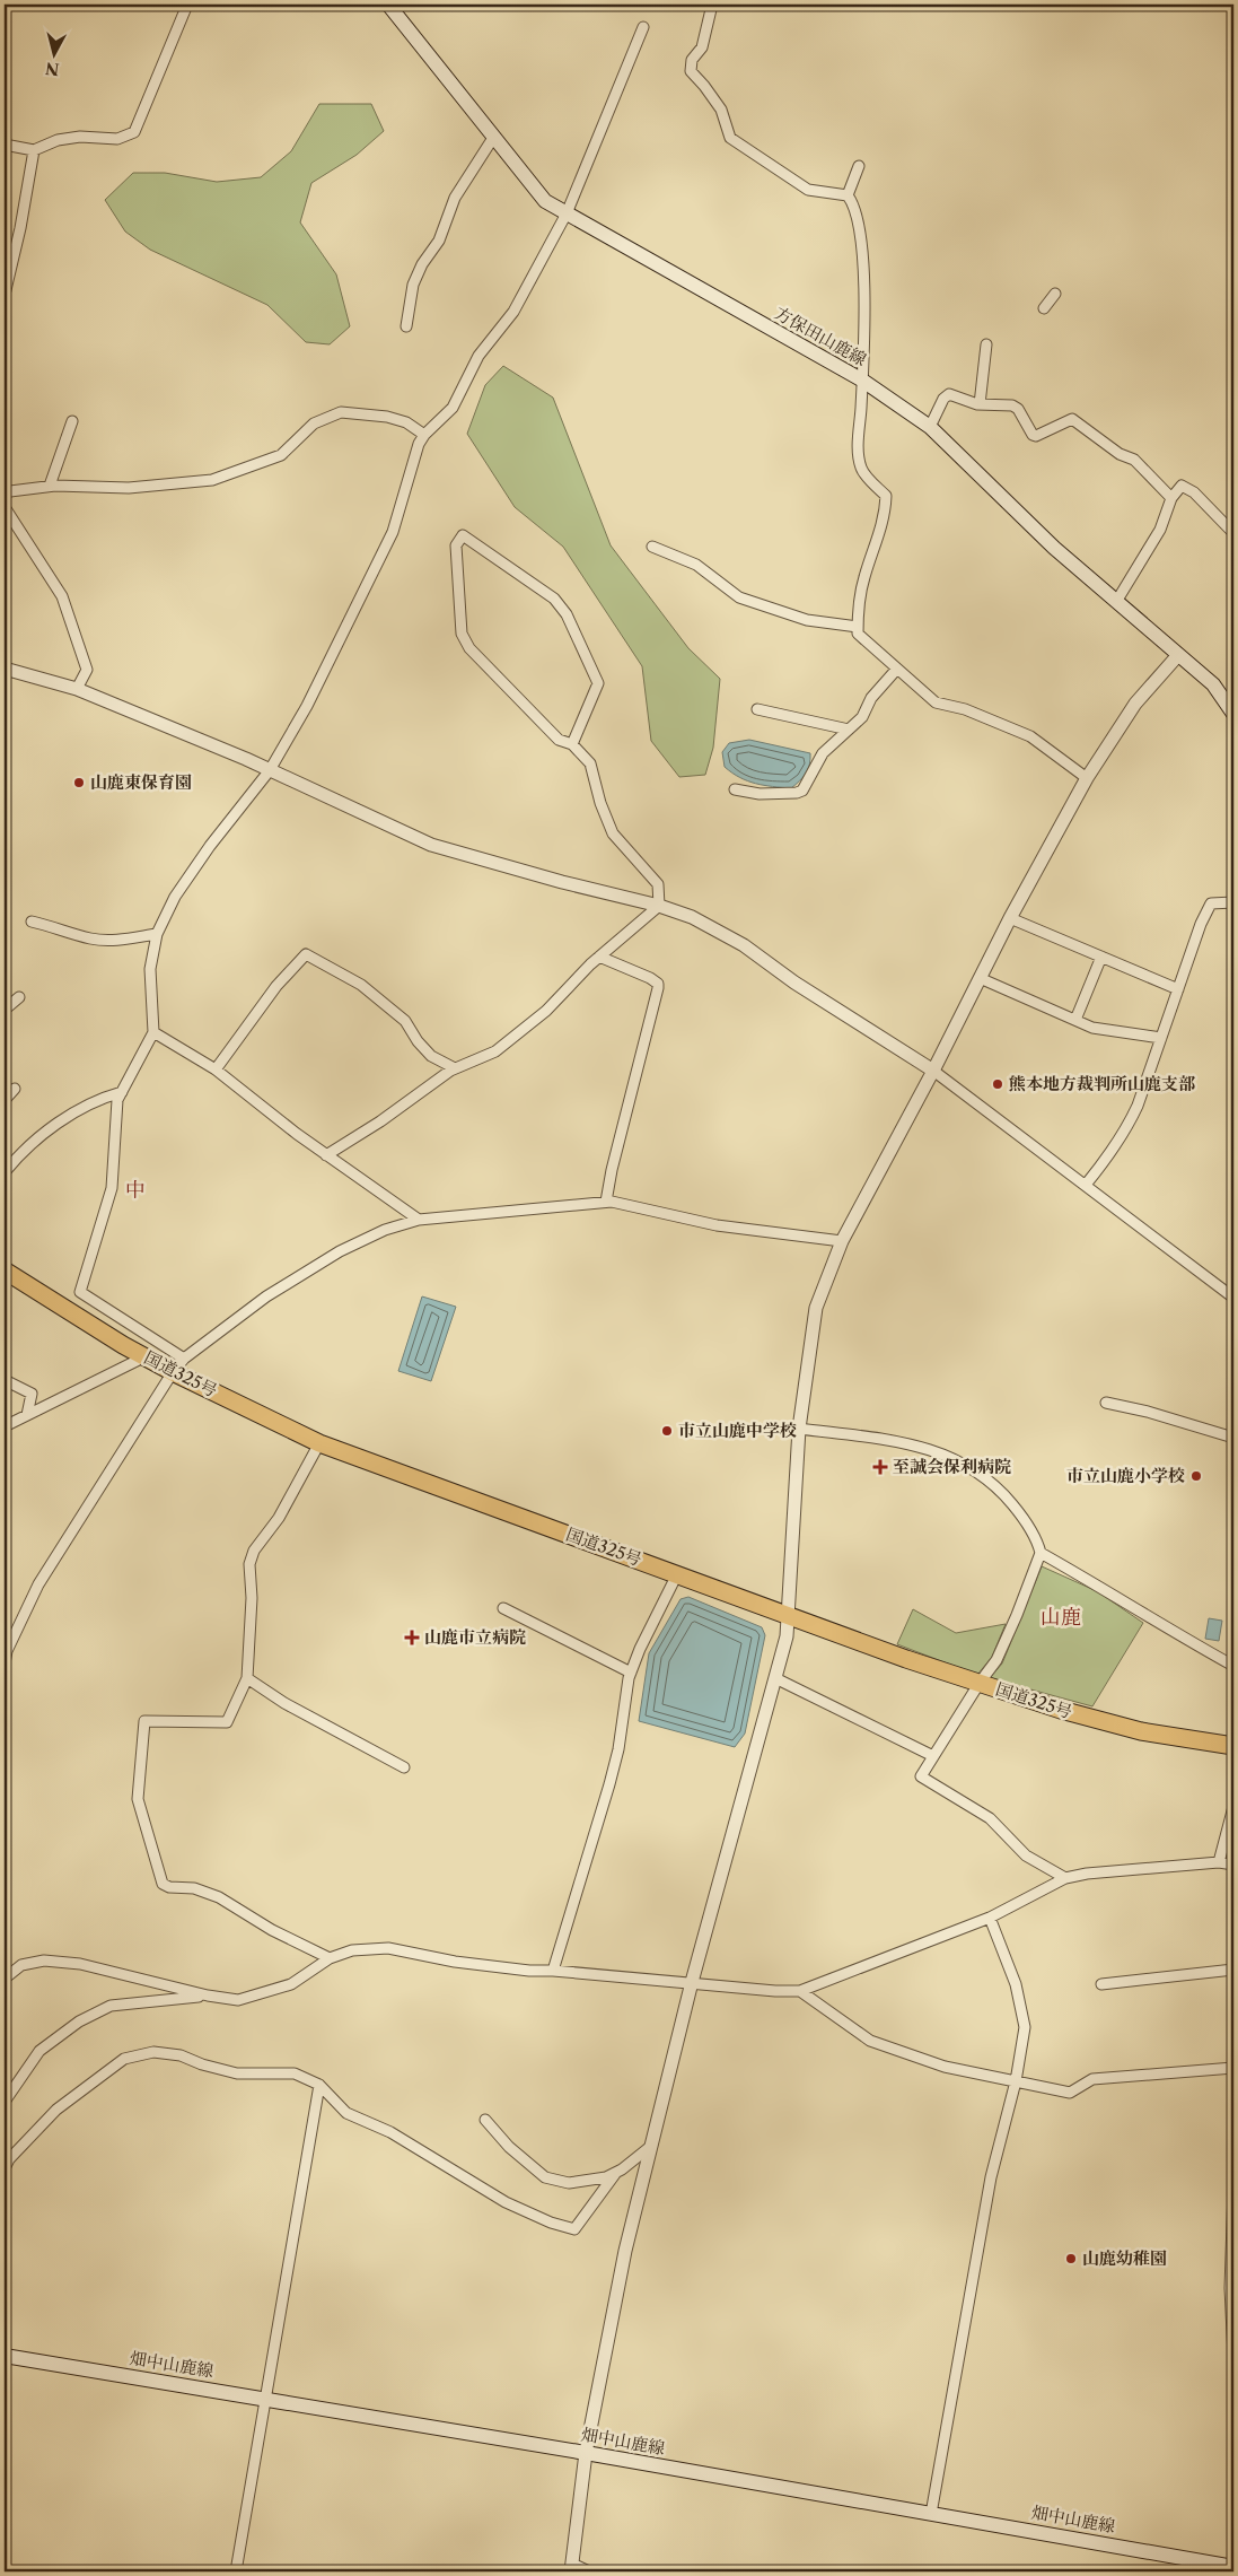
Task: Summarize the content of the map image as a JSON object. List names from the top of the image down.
{
  "streets": {
    "highway": ["国道325号"],
    "main road": ["方保田山鹿線", "畑中山鹿線"]
  },
  "districts": ["中", "山鹿"],
  "places": {
    "other": [
      "山鹿東保育園",
      "熊本地方裁判所山鹿支部",
      "市立山鹿中学校",
      "市立山鹿小学校",
      "山鹿幼稚園"
    ],
    "health": ["至誠会保利病院", "山鹿市立病院"]
  },
  "north": "bottom"
}
